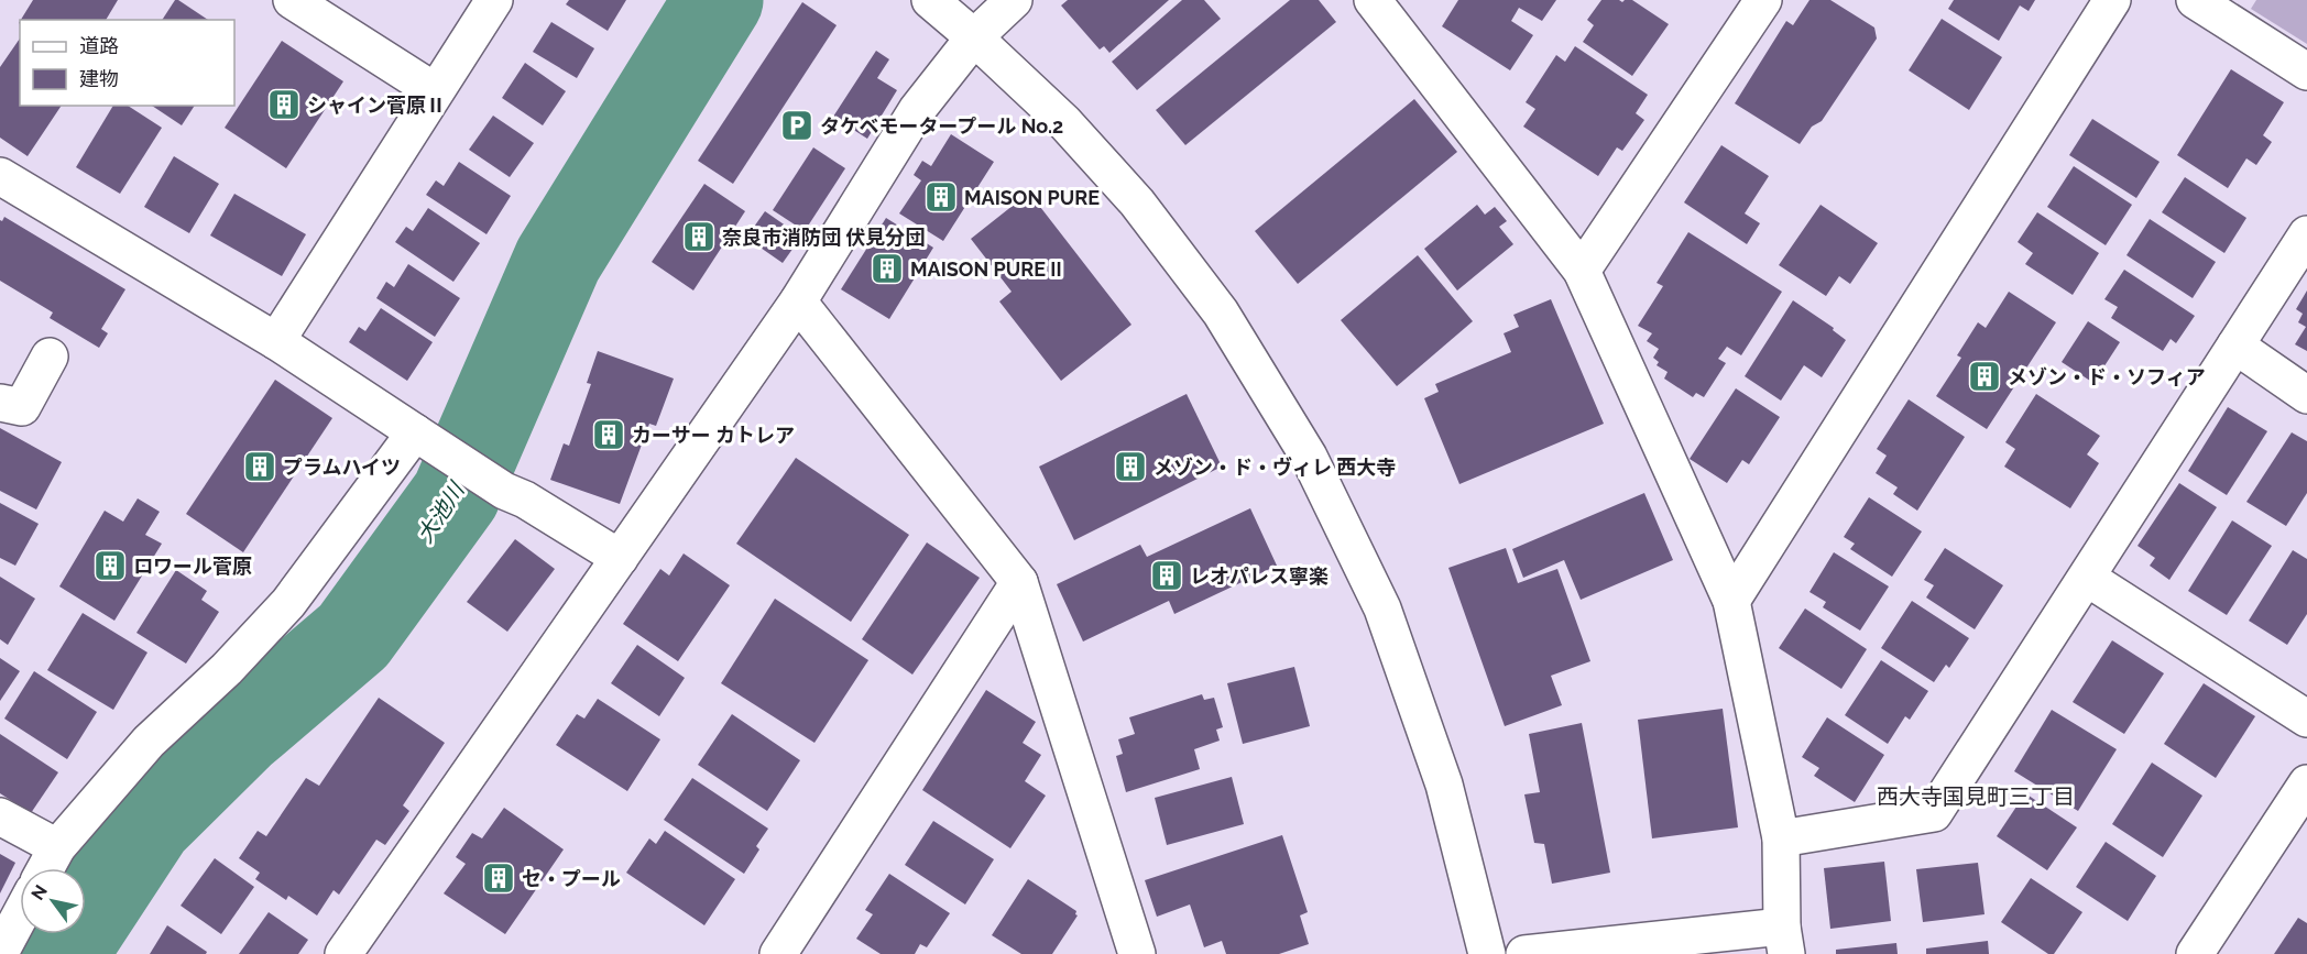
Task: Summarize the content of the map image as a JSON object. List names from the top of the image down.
{
  "districts": ["西大寺国見町三丁目"],
  "water": ["大池川"],
  "places": {
    "building": [
      "シャイン菅原Ⅱ",
      "MAISON PURE",
      "奈良市消防団 伏見分団",
      "MAISON PURE II",
      "メゾン・ド・ソフィア",
      "カーサー カトレア",
      "プラムハイツ",
      "メゾン・ド・ヴィレ 西大寺",
      "ロワール菅原",
      "レオパレス寧楽",
      "セ・プール"
    ],
    "parking": ["タケベモータープール No.2"]
  },
  "legend": ["道路", "建物"],
  "north": "top left"
}
